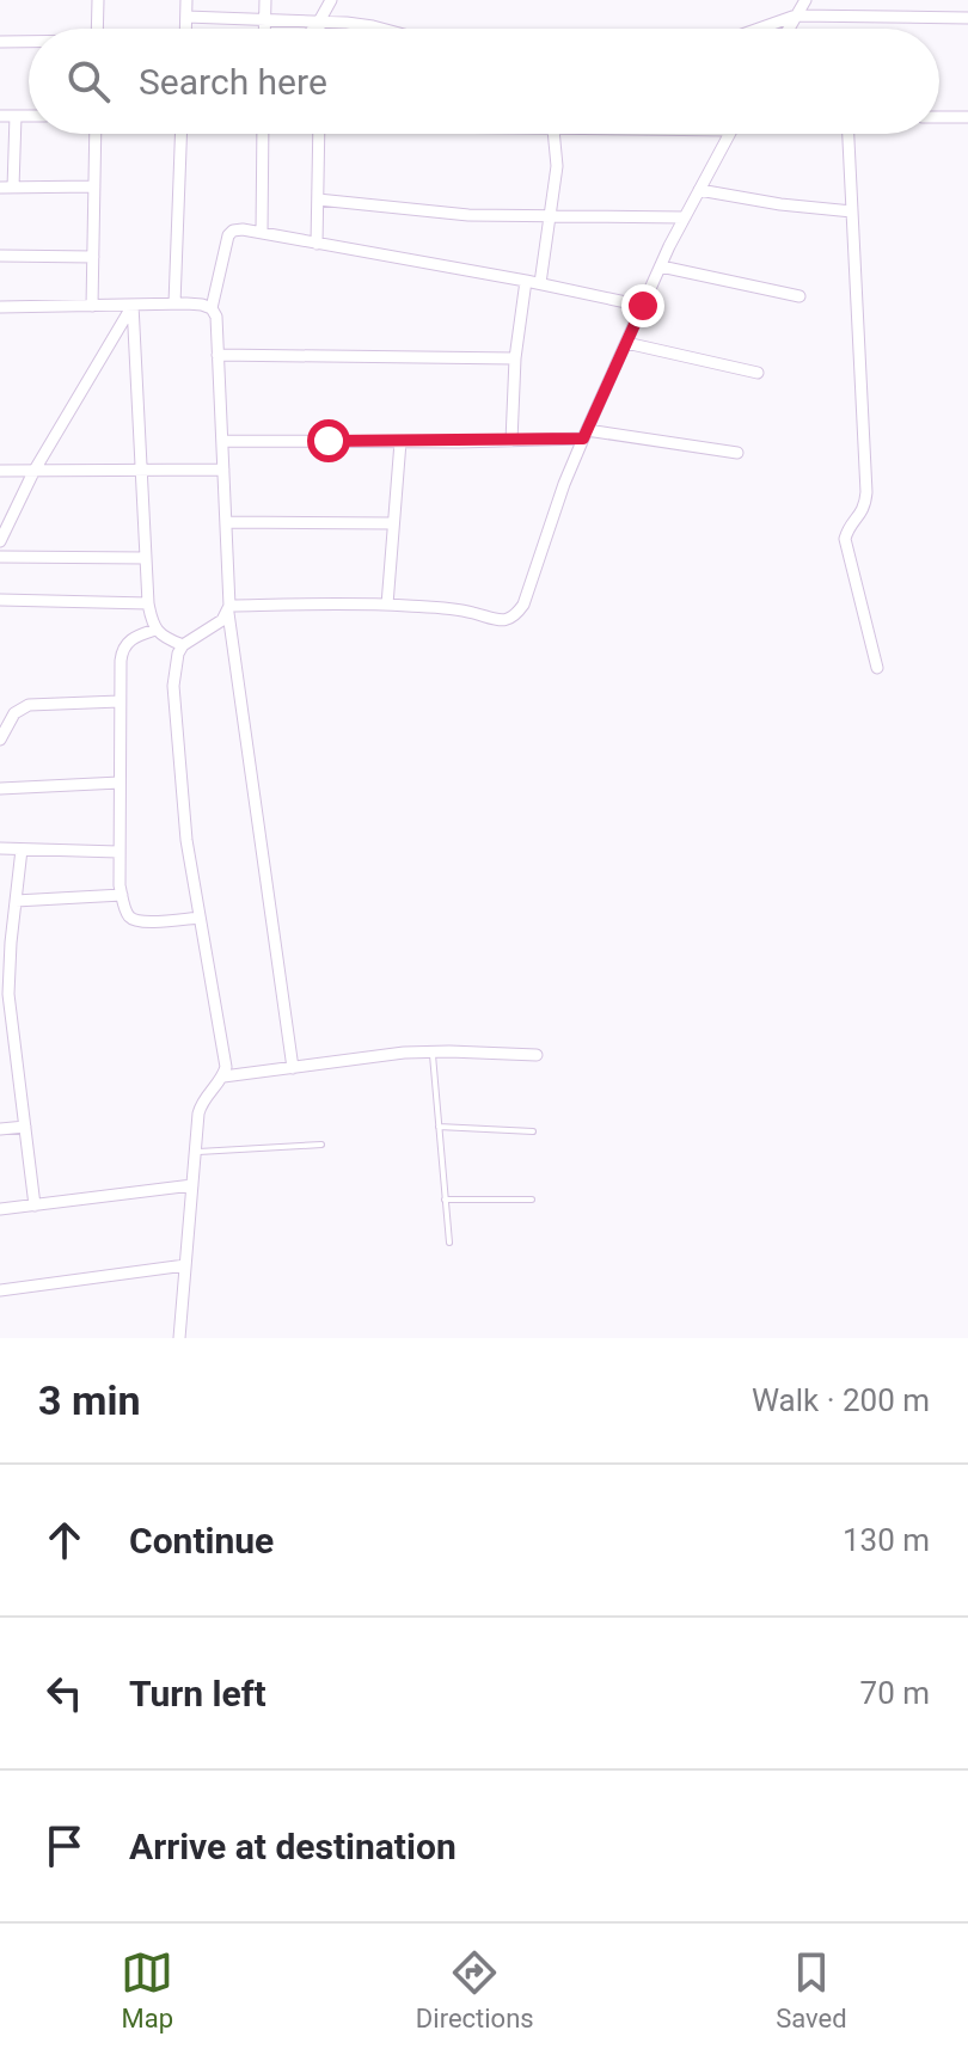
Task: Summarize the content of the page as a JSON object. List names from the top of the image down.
{
  "page": {
    "search": "Search here",
    "heading": ["3 min", "Walk · 200 m"],
    "list": [
      ["Continue", "130 m"],
      ["Turn left", "70 m"],
      "Arrive at destination"
    ],
    "nav": ["Map", "Directions", "Saved"]
  }
}
